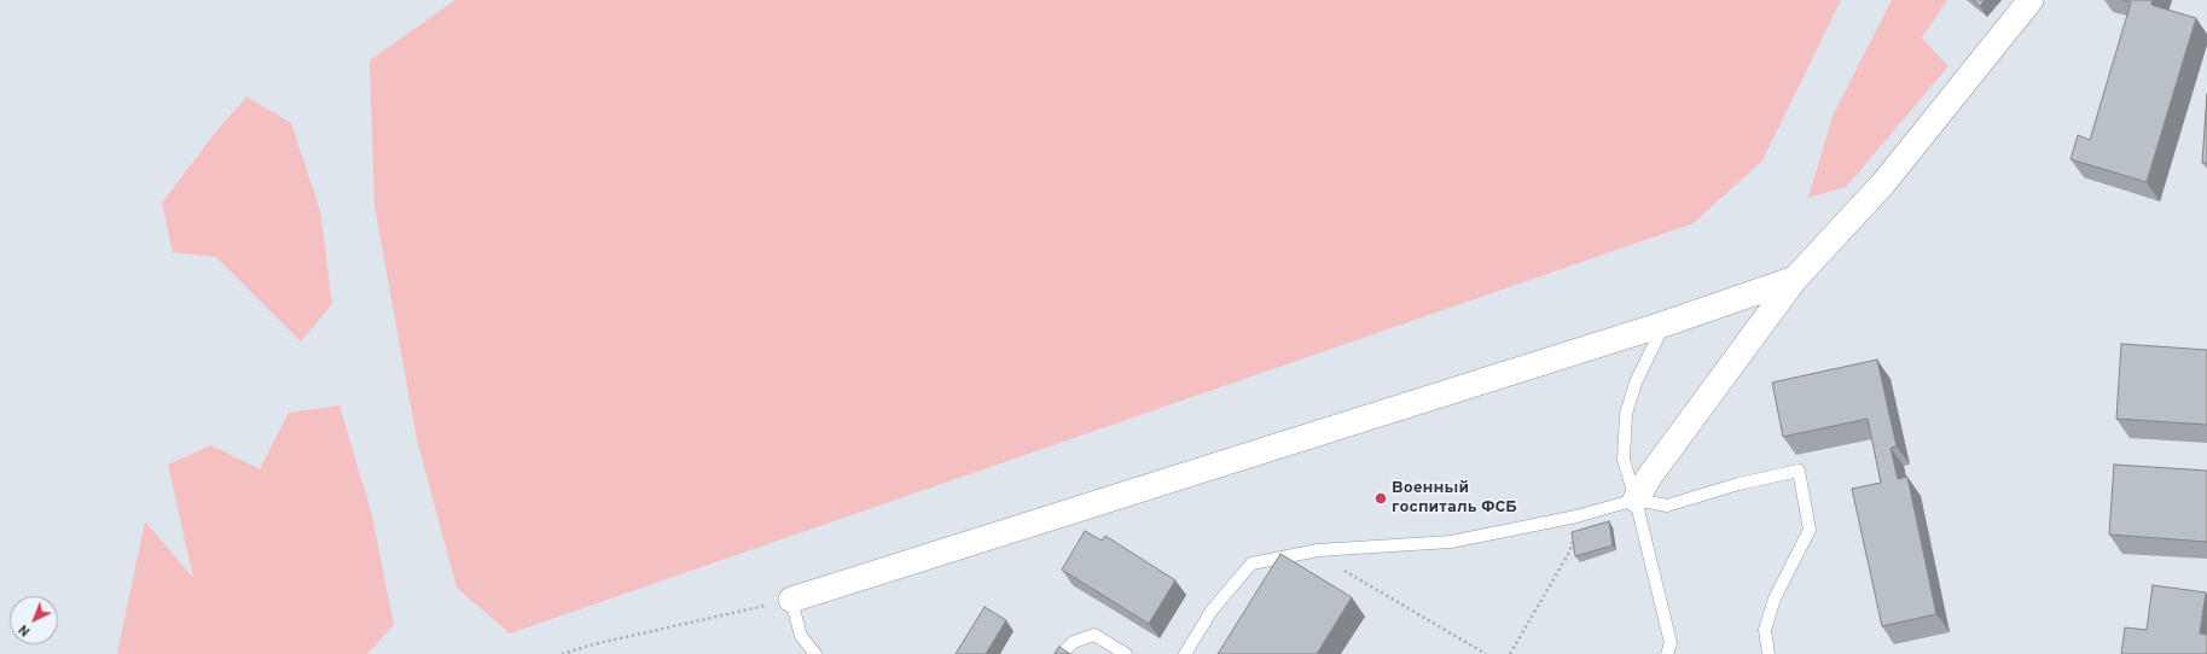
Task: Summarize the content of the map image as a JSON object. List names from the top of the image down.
{
  "places": ["Военный госпиталь ФСБ"],
  "north": "bottom left"
}
